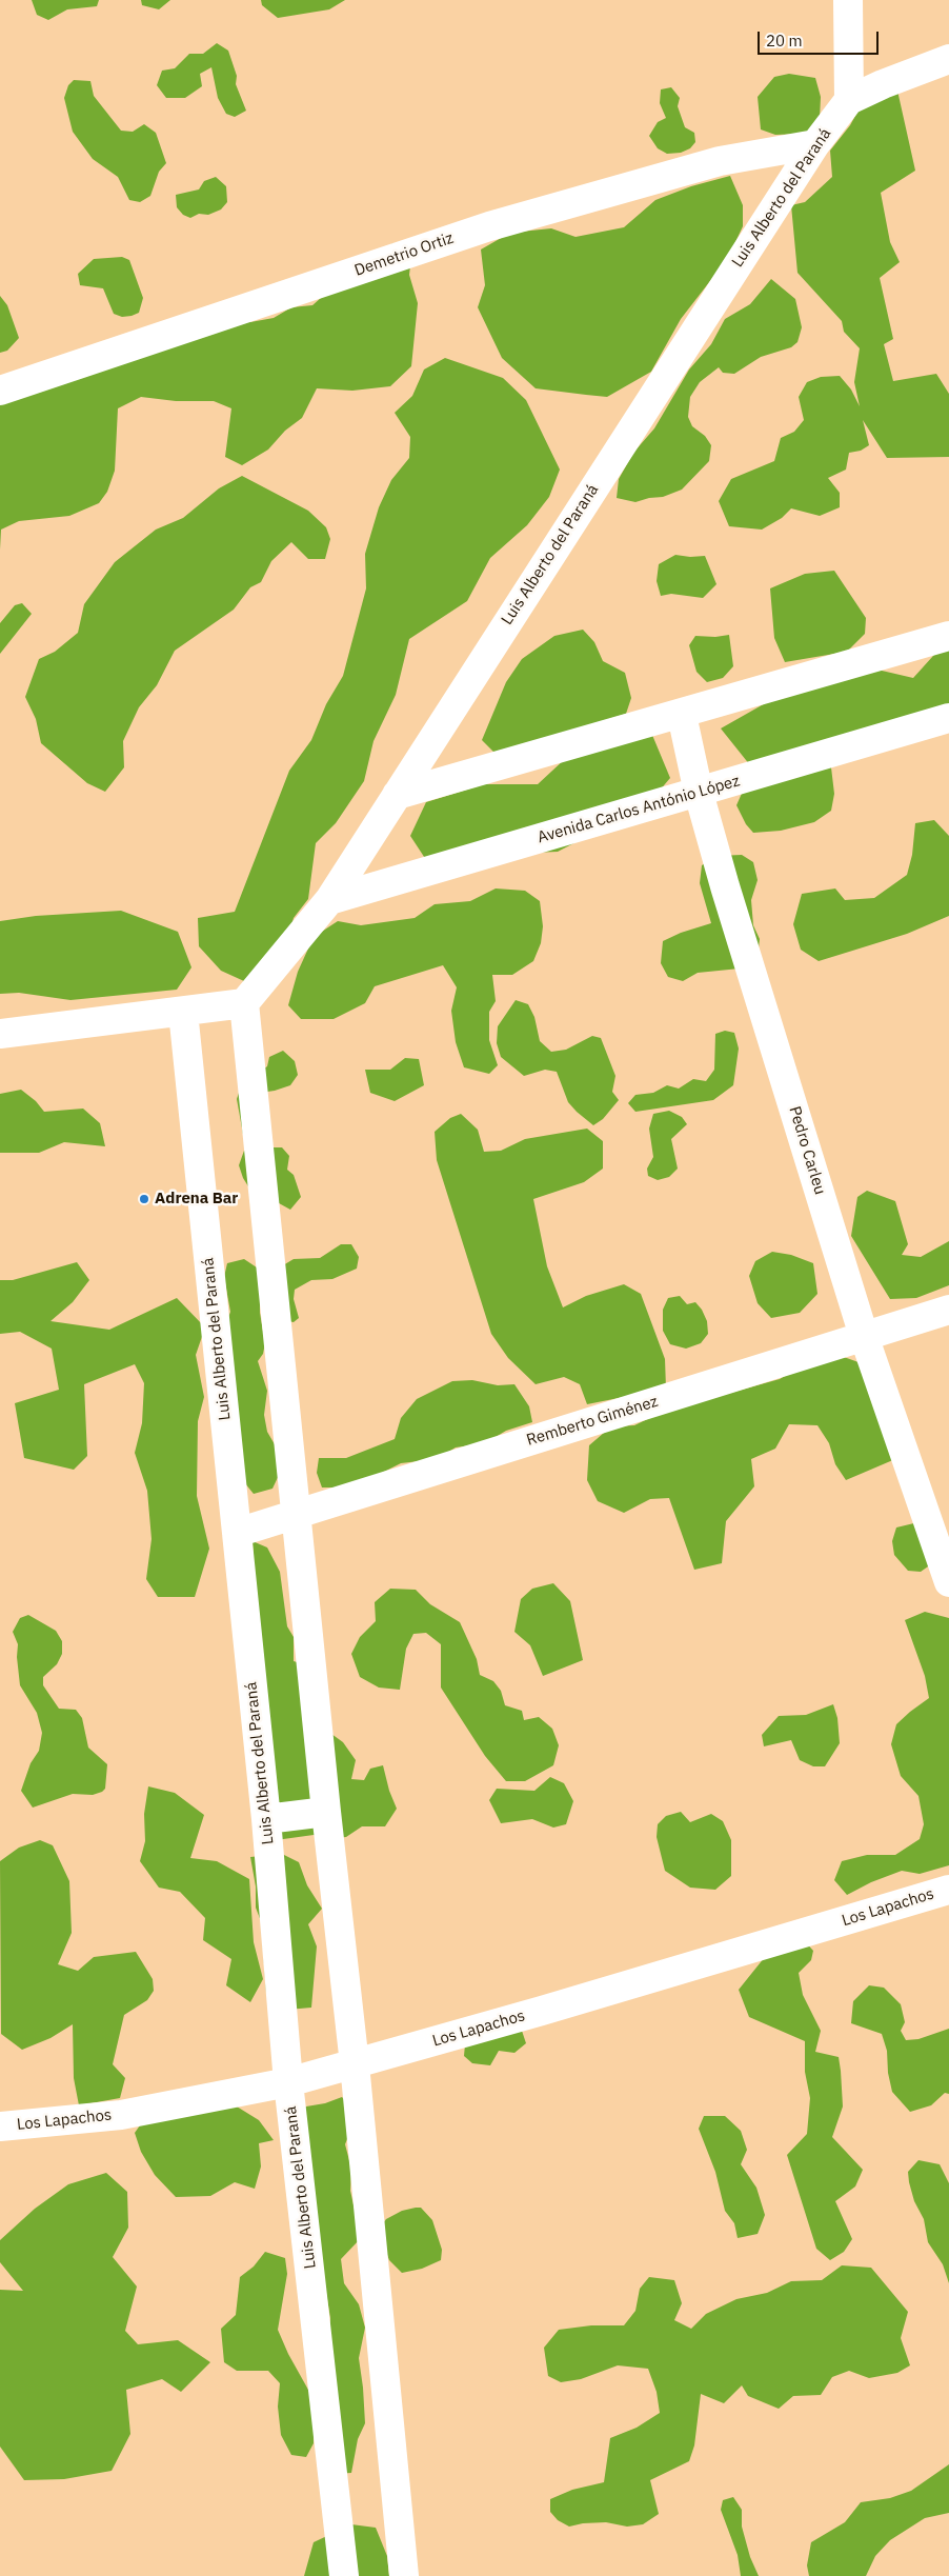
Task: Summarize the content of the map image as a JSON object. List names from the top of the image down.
{
  "streets": {
    "street": [
      "Luis Alberto del Paraná",
      "Demetrio Ortiz",
      "Avenida Carlos António López",
      "Pedro Carleu",
      "Remberto Giménez",
      "Los Lapachos"
    ]
  },
  "crossings": [
    ["Luis Alberto del Paraná", "Demetrio Ortiz"],
    ["Luis Alberto del Paraná", "Avenida Carlos António López"],
    ["Luis Alberto del Paraná", "Remberto Giménez"],
    ["Luis Alberto del Paraná", "Los Lapachos"],
    ["Avenida Carlos António López", "Pedro Carleu"],
    ["Pedro Carleu", "Remberto Giménez"]
  ],
  "places": ["Adrena Bar"],
  "scale_bar": "20 m"
}
